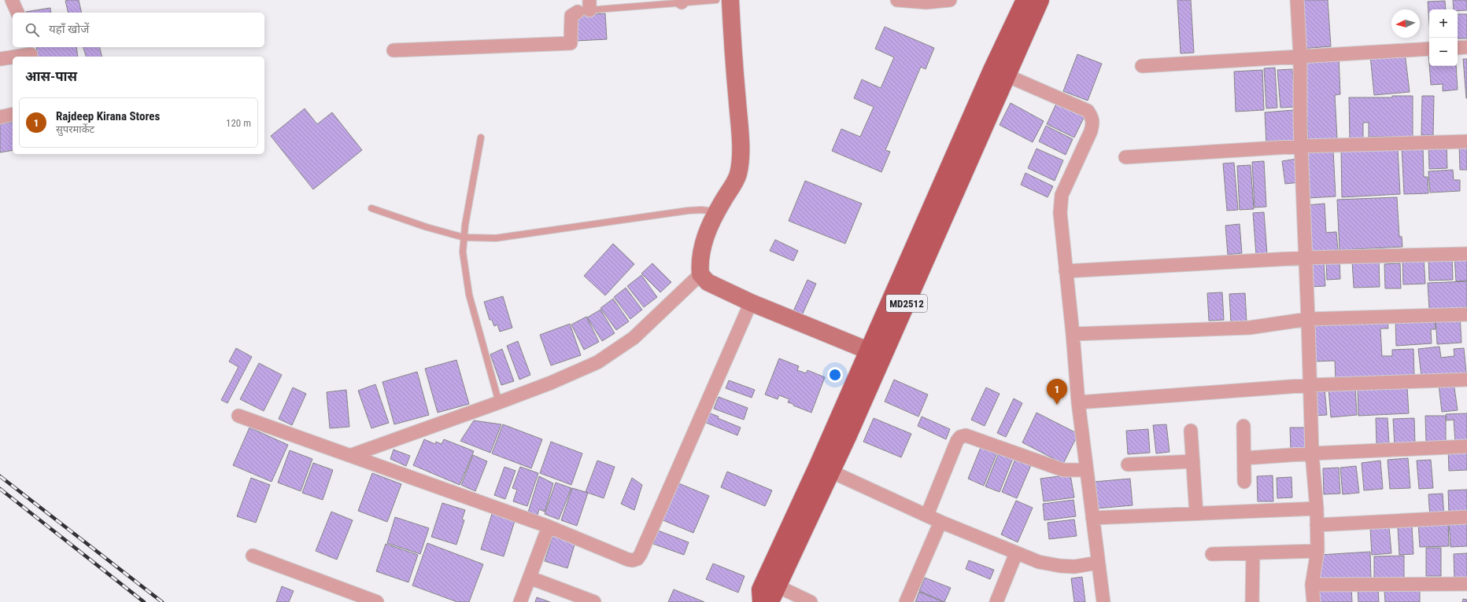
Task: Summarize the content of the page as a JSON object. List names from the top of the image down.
{
  "streets": {
    "main road": ["MD2512"]
  },
  "north": "left",
  "page": {
    "map_buttons": ["+", "−"],
    "search": "यहाँ खोजें",
    "heading": "आस-पास",
    "list": [
      {
        "mark": "1",
        "name": "Rajdeep Kirana Stores",
        "note": "सुपरमार्केट",
        "value": "120 m"
      }
    ],
    "pins": "1"
  }
}
